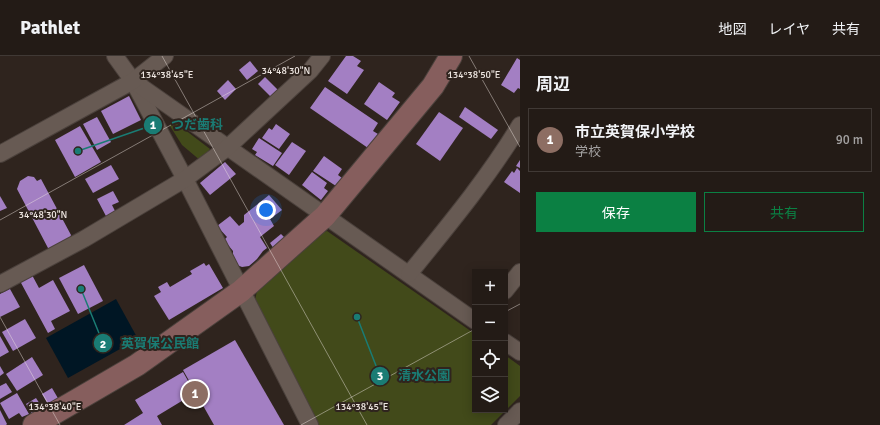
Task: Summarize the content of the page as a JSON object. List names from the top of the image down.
{
  "places": ["つだ歯科", "英賀保公民館", "清水公園"],
  "page": {
    "header": "Pathlet",
    "nav": ["地図", "レイヤ", "共有"],
    "heading": "周辺",
    "list": [
      {
        "mark": "1",
        "name": "市立英賀保小学校",
        "note": "学校",
        "value": "90 m"
      }
    ],
    "buttons": ["保存", "共有"],
    "map_buttons": ["+", "−"],
    "pins": "1"
  },
  "coordinates": [
    "34°48'30\"N",
    "134°38'45\"E",
    "134°38'50\"E",
    "134°38'40\"E"
  ]
}
